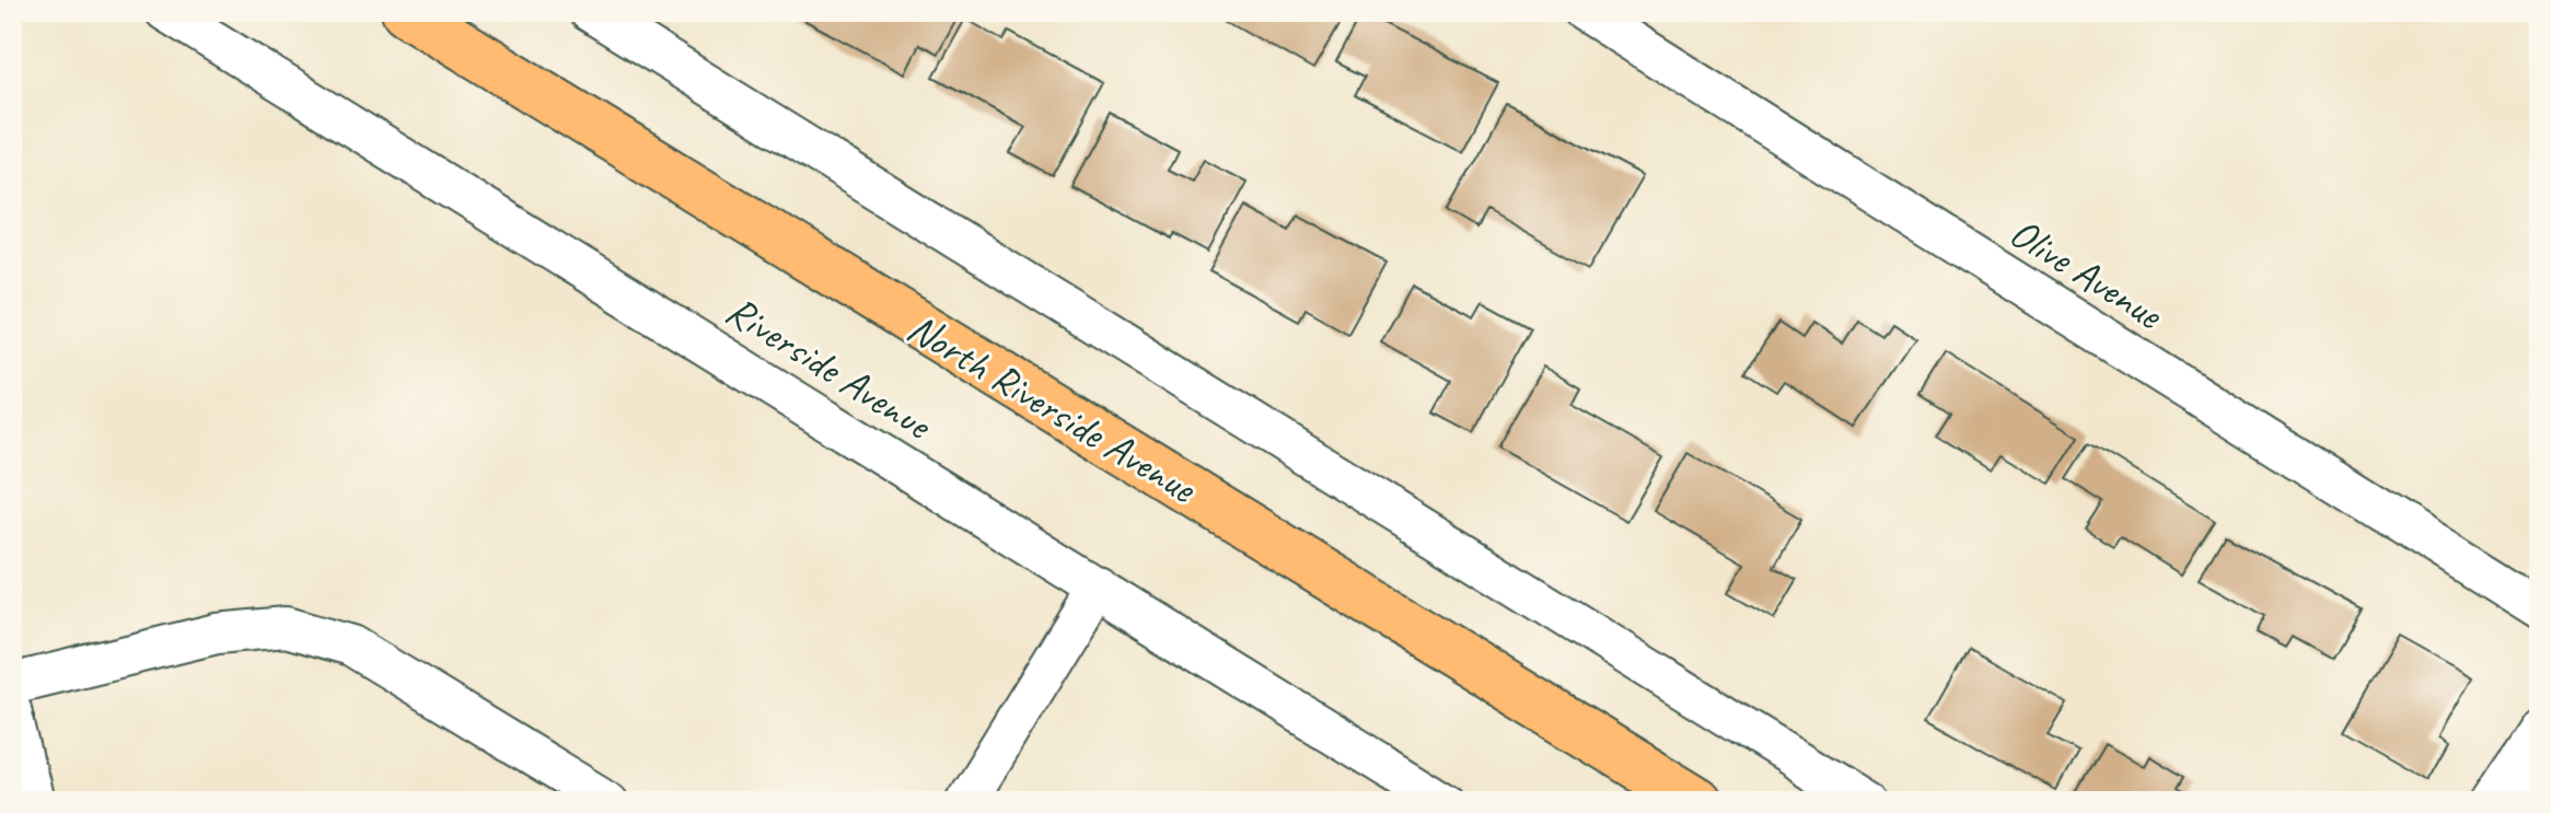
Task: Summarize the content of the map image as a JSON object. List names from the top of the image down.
{
  "streets": {
    "main road": ["North Riverside Avenue"],
    "street": ["Olive Avenue", "Riverside Avenue"]
  }
}
